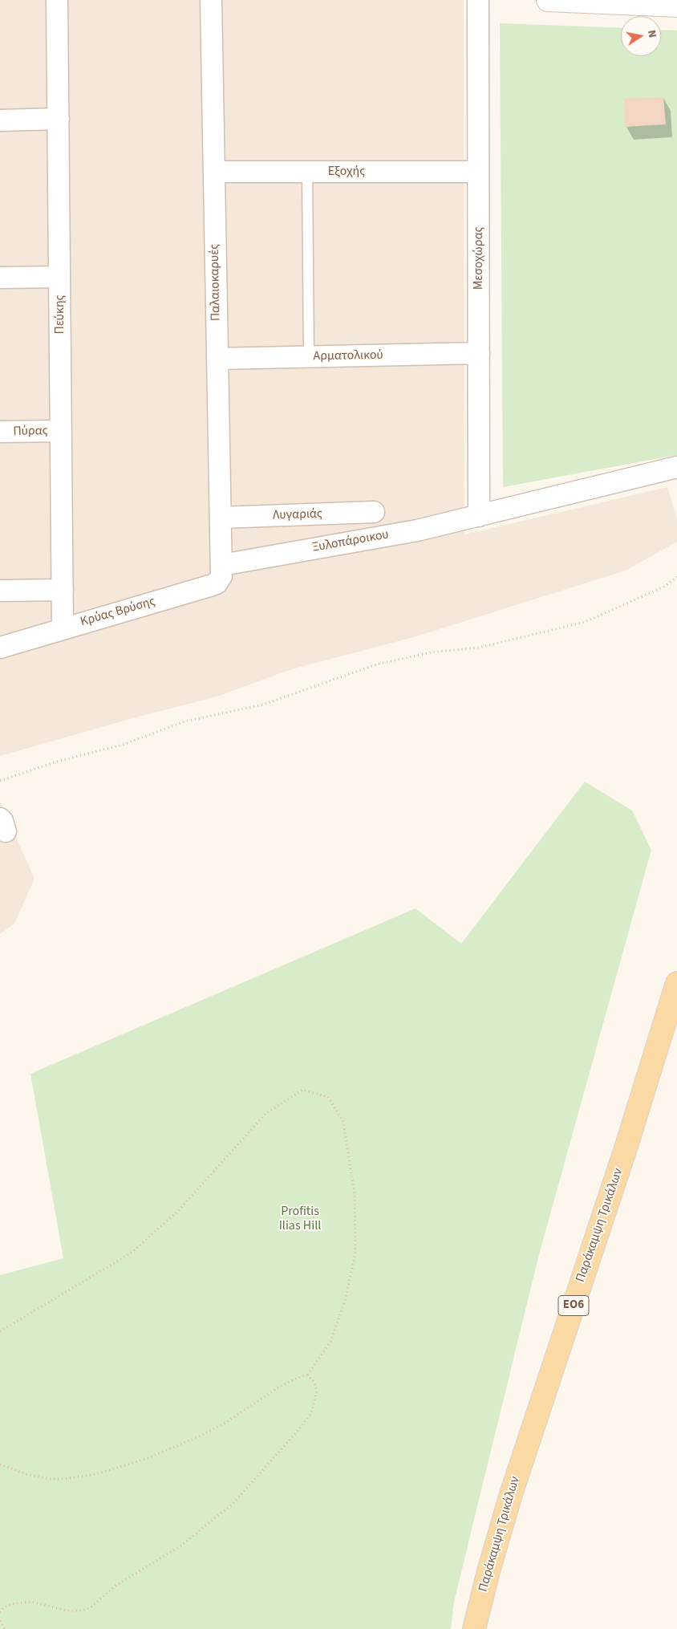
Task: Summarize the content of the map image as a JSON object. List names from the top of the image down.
{
  "streets": {
    "main road": ["Παράκαμψη Τρικάλων", "ΕΟ6"],
    "street": [
      "Εξοχής",
      "Μεσοχώρας",
      "Παλαιοκαρυές",
      "Πεύκης",
      "Αρματολικού",
      "Πύρας",
      "Λυγαριάς",
      "Ξυλοπάροικου",
      "Κρύας Βρύσης"
    ]
  },
  "crossings": [
    ["Εξοχής", "Μεσοχώρας"],
    ["Εξοχής", "Παλαιοκαρυές"],
    ["Μεσοχώρας", "Αρματολικού"],
    ["Μεσοχώρας", "Ξυλοπάροικου"],
    ["Παλαιοκαρυές", "Αρματολικού"],
    ["Παλαιοκαρυές", "Λυγαριάς"],
    ["Παλαιοκαρυές", "Ξυλοπάροικου"],
    ["Παλαιοκαρυές", "Κρύας Βρύσης"],
    ["Πεύκης", "Πύρας"],
    ["Πεύκης", "Κρύας Βρύσης"],
    ["Ξυλοπάροικου", "Κρύας Βρύσης"]
  ],
  "parks": ["Profitis Ilias Hill"],
  "north": "right"
}
